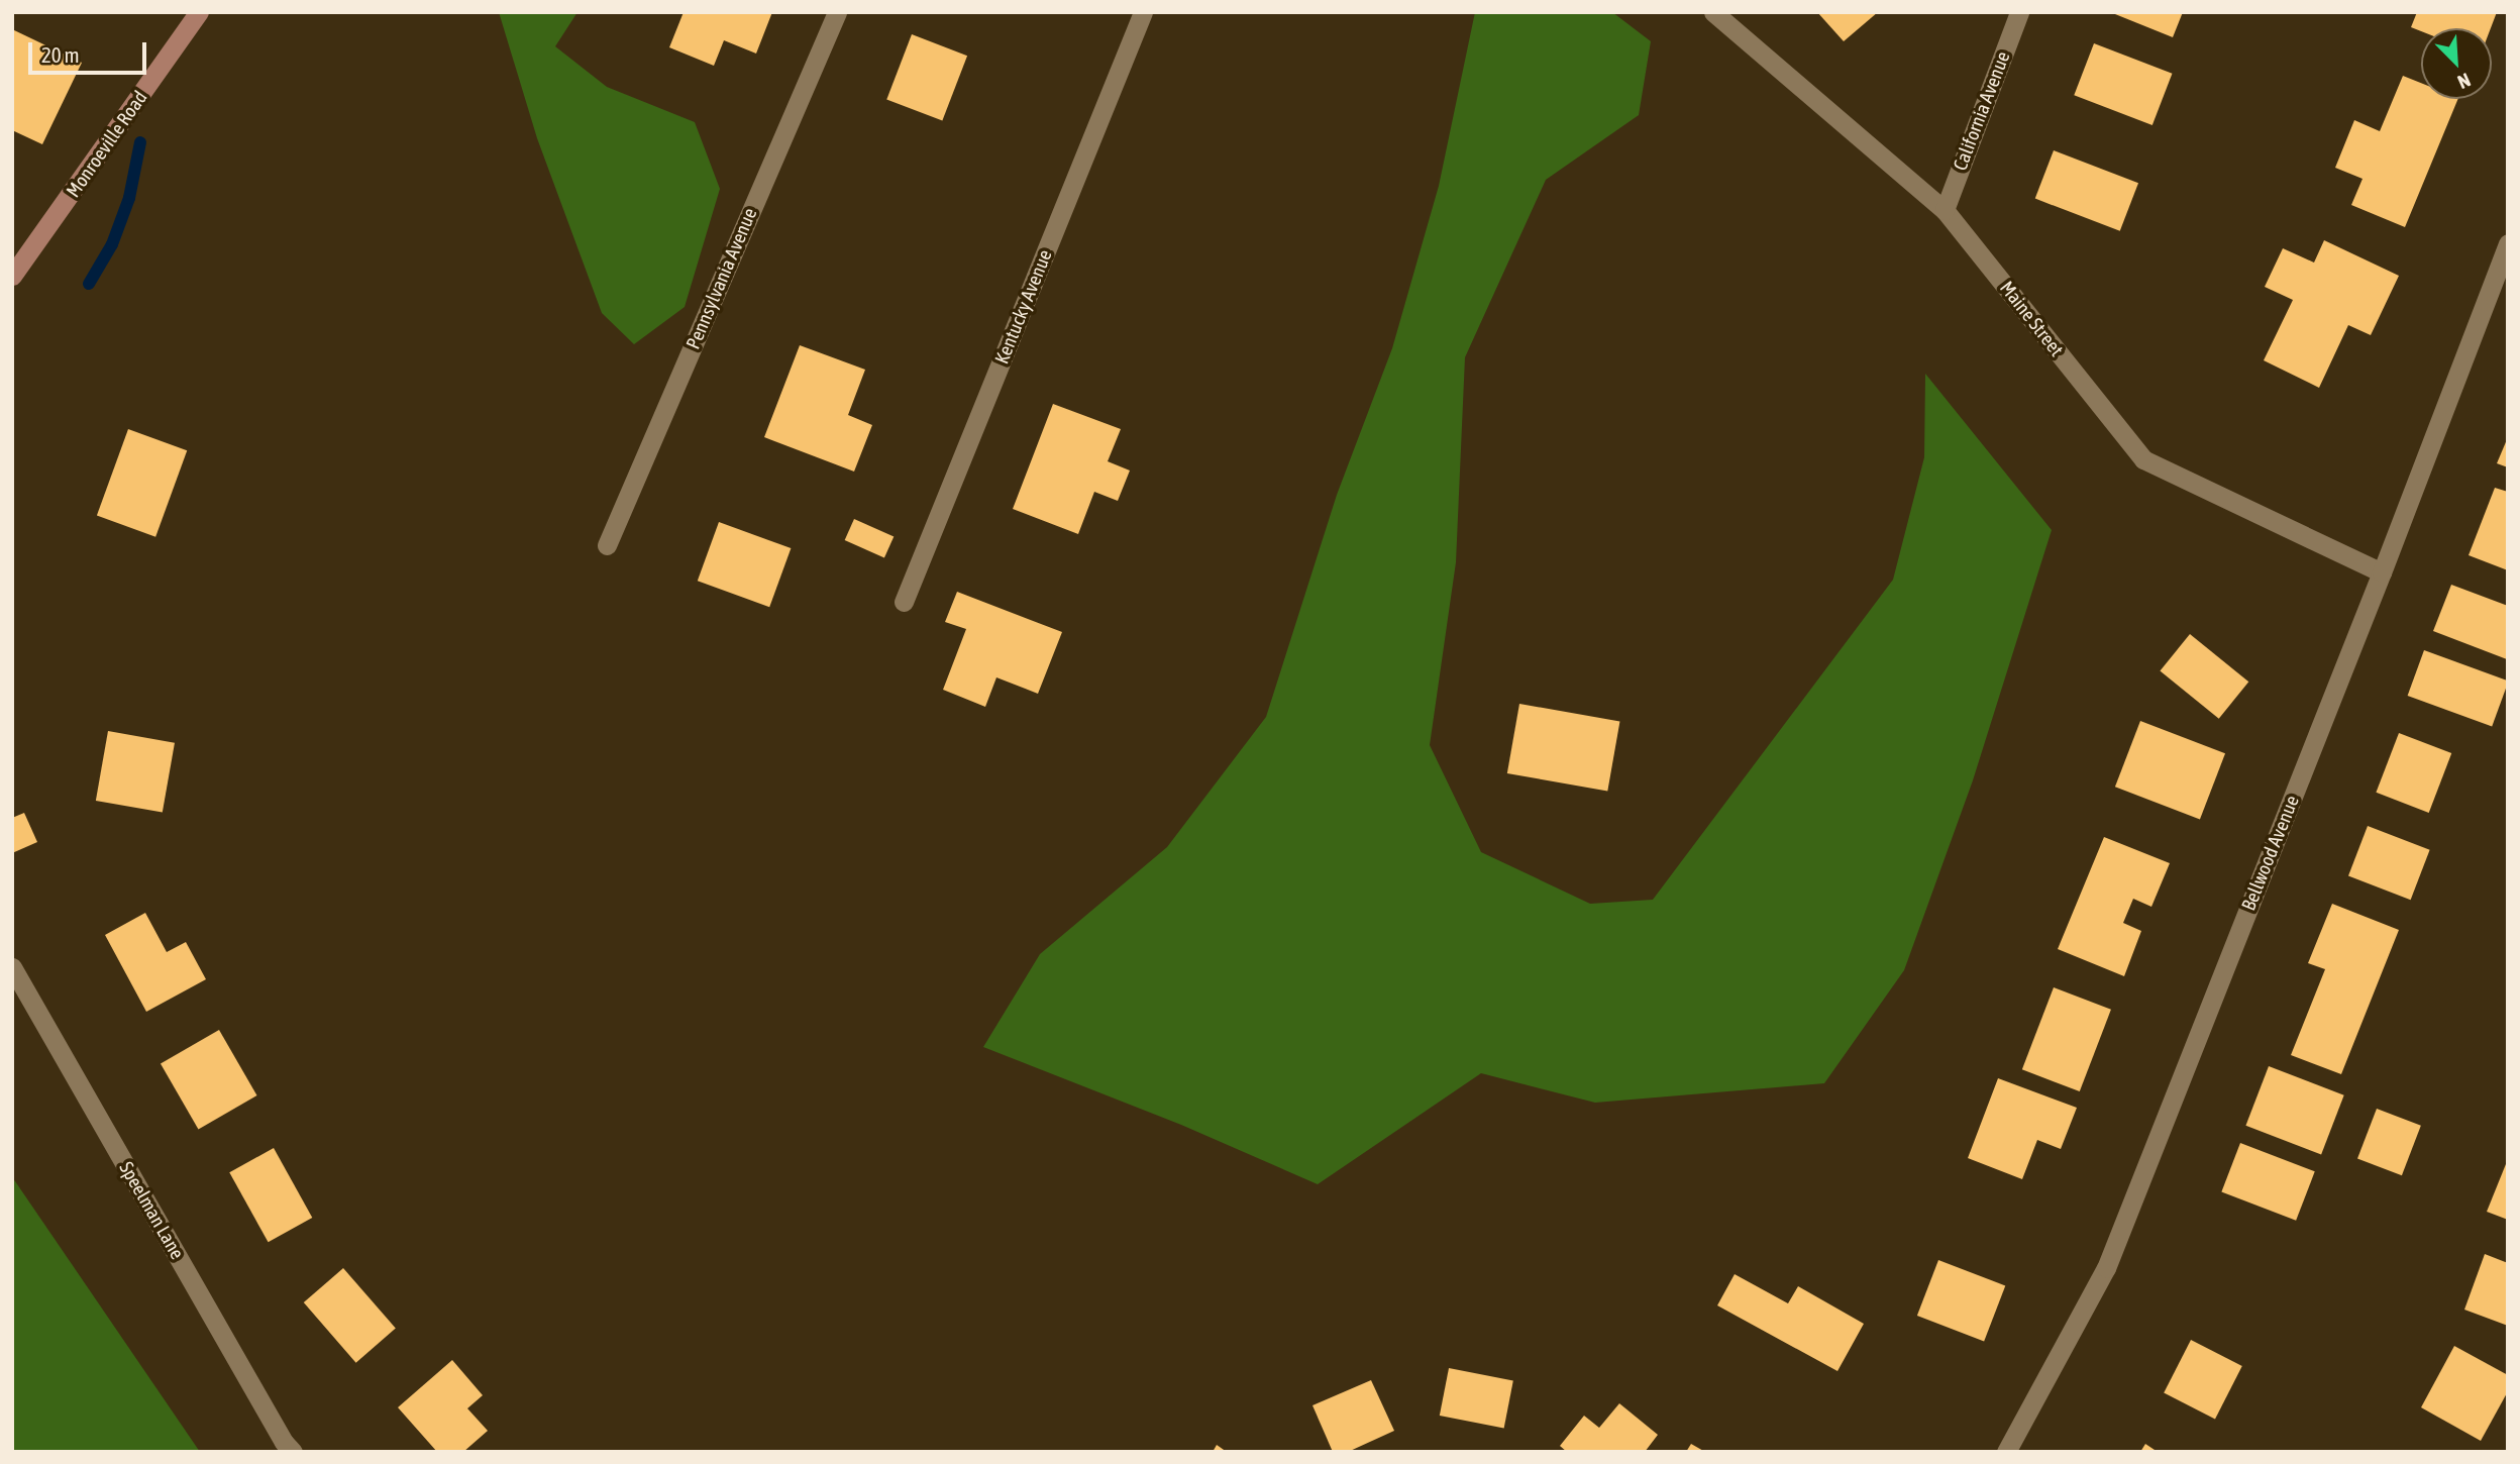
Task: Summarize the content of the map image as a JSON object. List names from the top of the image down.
{
  "streets": {
    "main road": ["Monroeville Road"],
    "street": [
      "California Avenue",
      "Pennsylvania Avenue",
      "Kentucky Avenue",
      "Maine Street",
      "Bellwood Avenue",
      "Speelman Lane"
    ]
  },
  "crossings": [
    ["California Avenue", "Maine Street"],
    ["Maine Street", "Bellwood Avenue"]
  ],
  "scale_bar": "20 m",
  "north": "bottom right"
}
